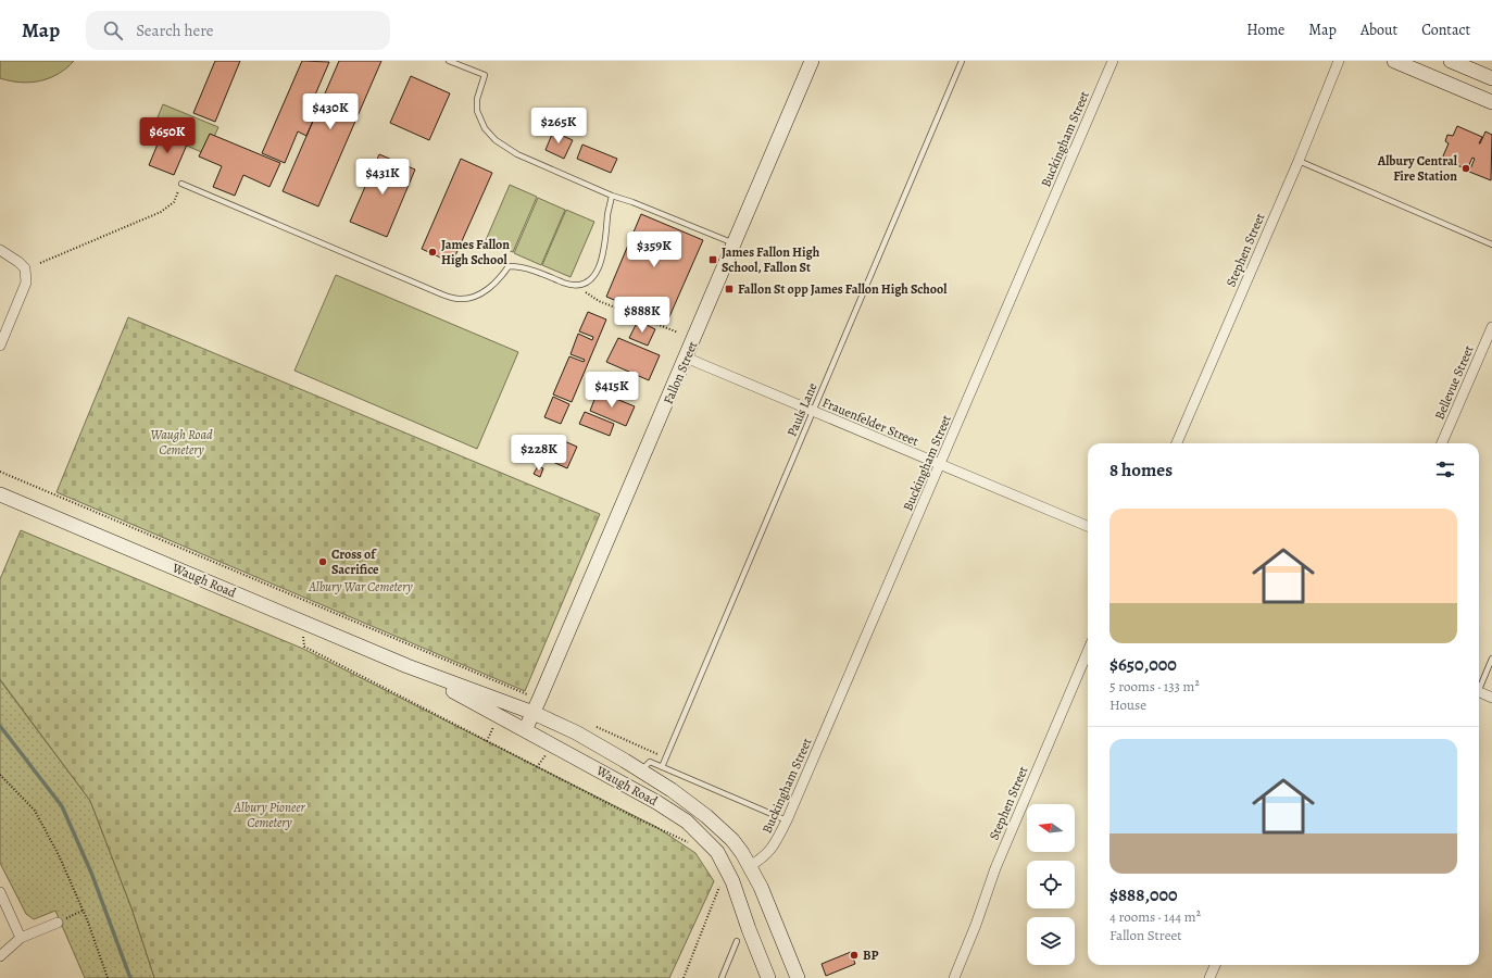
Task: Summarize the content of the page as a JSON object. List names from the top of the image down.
{
  "streets": {
    "main road": ["Fallon Street", "Waugh Road"],
    "street": [
      "Buckingham Street",
      "Stephen Street",
      "Bellevue Street",
      "Frauenfelder Street"
    ],
    "lane": ["Pauls Lane"]
  },
  "crossings": [
    ["Buckingham Street", "Frauenfelder Street"],
    ["Buckingham Street", "Waugh Road"],
    ["Fallon Street", "Frauenfelder Street"],
    ["Fallon Street", "Waugh Road"],
    ["Pauls Lane", "Frauenfelder Street"],
    ["Pauls Lane", "Waugh Road"]
  ],
  "parks": ["Waugh Road Cemetery", "Albury War Cemetery", "Albury Pioneer Cemetery"],
  "places": {
    "other": [
      "Albury Central Fire Station",
      "James Fallon High School",
      "Cross of Sacrifice",
      "BP"
    ],
    "transit": ["James Fallon High School, Fallon St", "Fallon St opp James Fallon High School"]
  },
  "north": "left",
  "page": {
    "header": "Map",
    "search": "Search here",
    "nav": [
      "Home",
      "Map",
      "About",
      "Contact"
    ],
    "price": [
      "$430K",
      "$265K",
      "$650K",
      "$431K",
      "$359K",
      "$888K",
      "$415K",
      "$228K"
    ],
    "heading": "8 homes",
    "list": [
      {
        "name": "$650,000",
        "note": "5 rooms · 133 m² · House"
      },
      {
        "name": "$888,000",
        "note": "4 rooms · 144 m² · Fallon Street"
      }
    ]
  }
}
